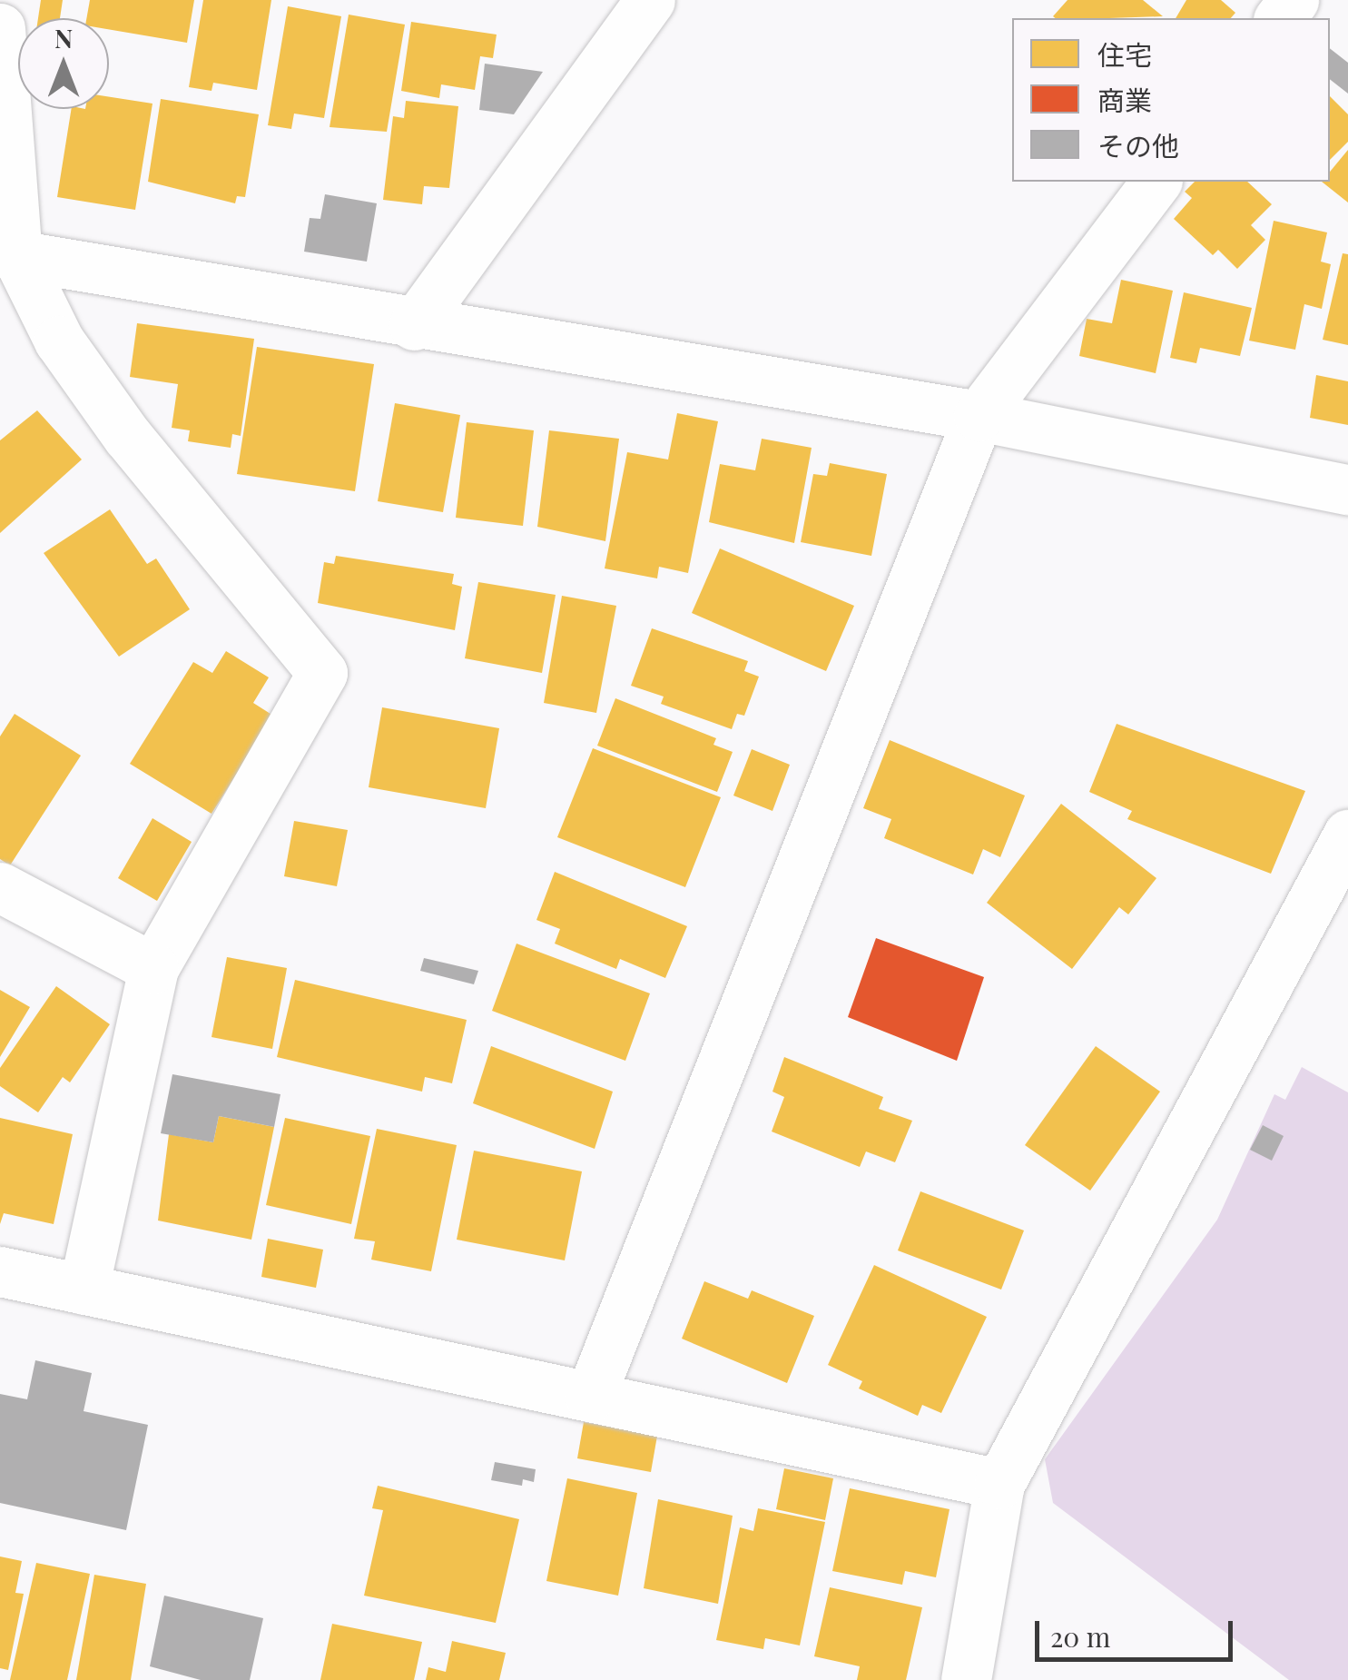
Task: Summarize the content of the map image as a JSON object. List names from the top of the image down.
{
  "legend": ["住宅", "商業", "その他"],
  "scale_bar": "20 m",
  "north": "top"
}
